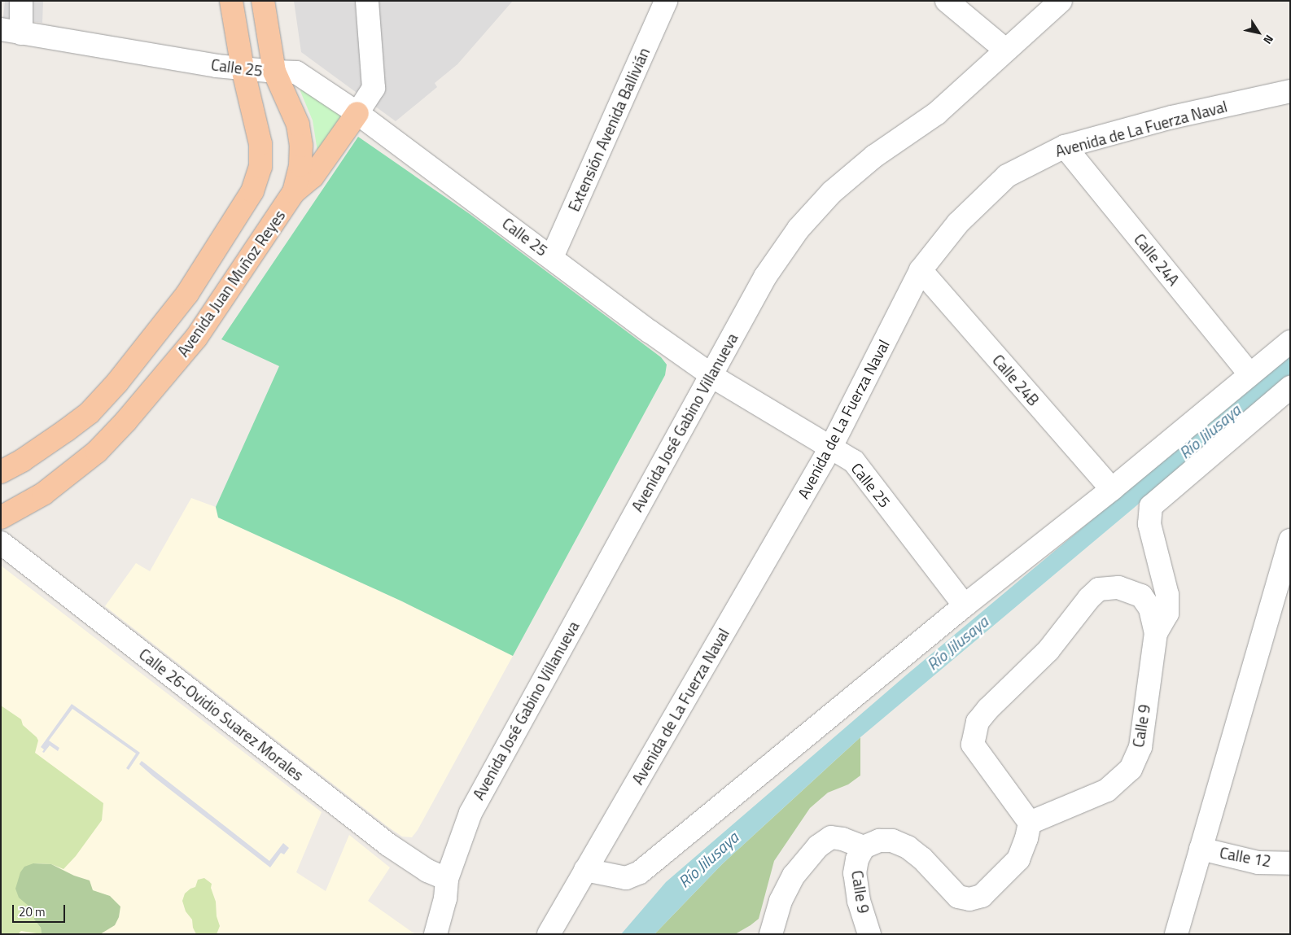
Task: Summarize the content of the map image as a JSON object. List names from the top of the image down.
{
  "streets": {
    "main road": ["Avenida Juan Muñoz Reyes"],
    "street": [
      "Calle 25",
      "Avenida de La Fuerza Naval",
      "Extensión Avenida Ballivián",
      "Calle 24A",
      "Calle 24B",
      "Avenida José Gabino Villanueva",
      "Calle 26-Ovidio Suarez Morales",
      "Calle 9",
      "Calle 12"
    ]
  },
  "crossings": [
    ["Calle 25", "Avenida de La Fuerza Naval"],
    ["Calle 25", "Extensión Avenida Ballivián"],
    ["Calle 25", "Avenida Juan Muñoz Reyes"],
    ["Calle 25", "Avenida José Gabino Villanueva"],
    ["Avenida de La Fuerza Naval", "Calle 24A"],
    ["Avenida de La Fuerza Naval", "Calle 24B"],
    ["Avenida José Gabino Villanueva", "Calle 26-Ovidio Suarez Morales"]
  ],
  "water": ["Río Jilusaya"],
  "scale_bar": "20 m",
  "north": "bottom right"
}
